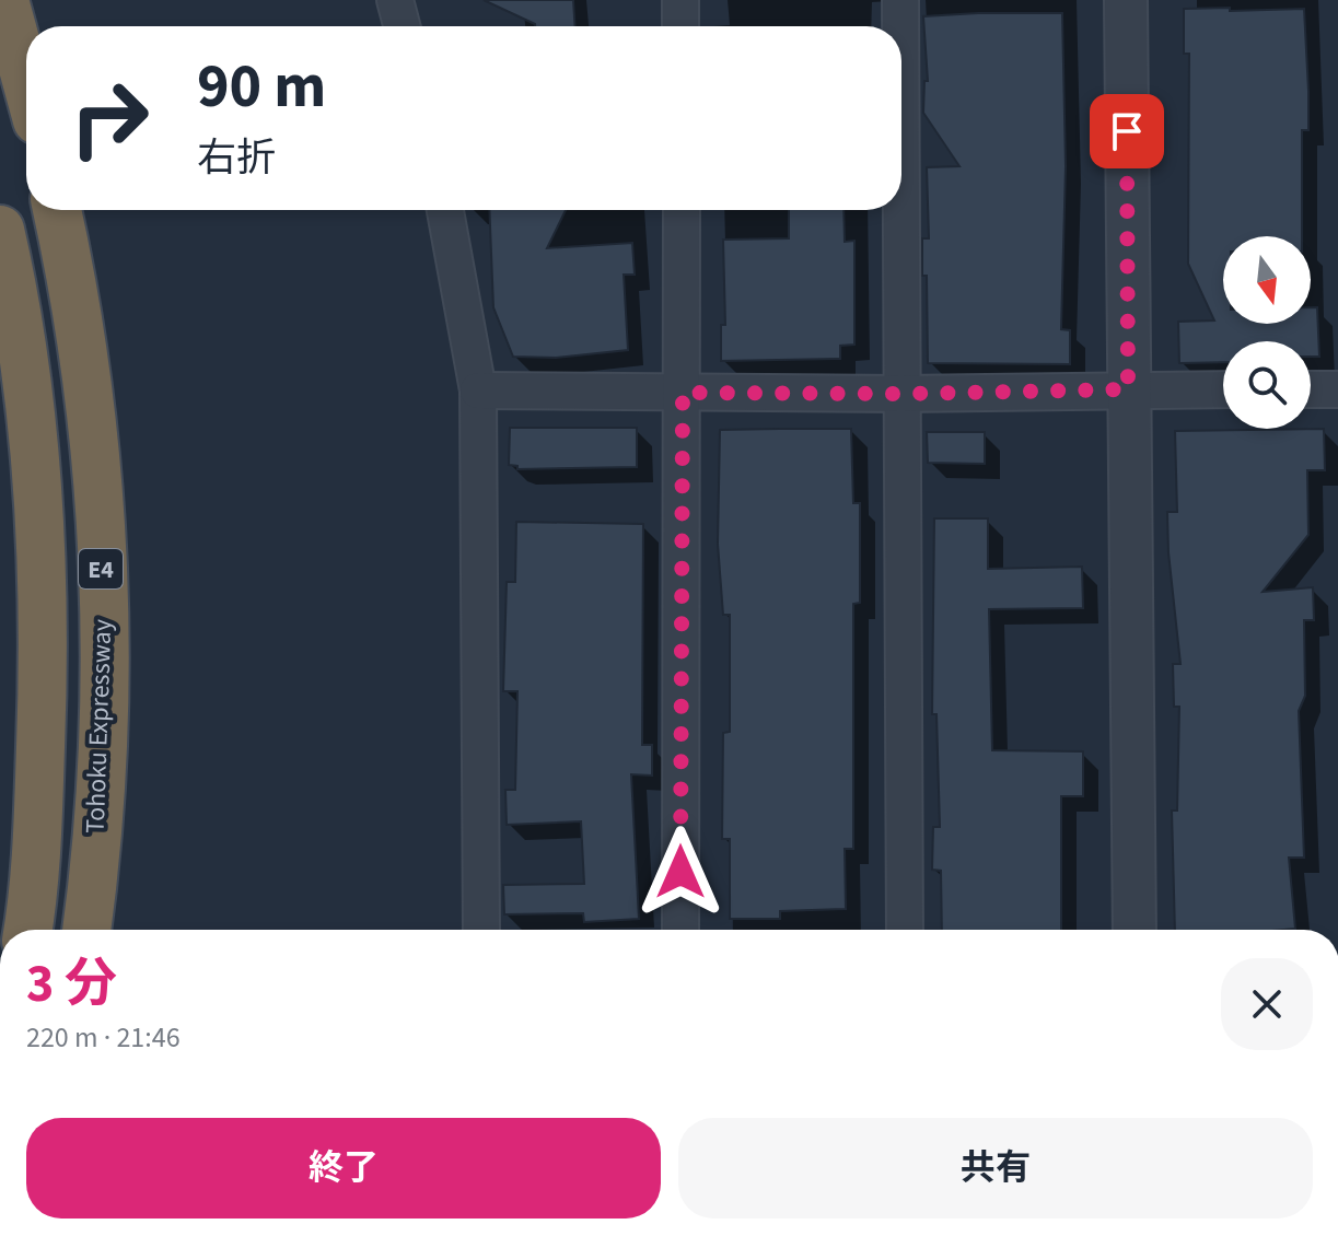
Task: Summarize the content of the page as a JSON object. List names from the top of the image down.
{
  "streets": {
    "highway": ["E4", "Tohoku Expressway"]
  },
  "north": "bottom",
  "page": {
    "turn": ["90 m", "右折"],
    "heading": ["3 分", "220 m · 21:46"],
    "buttons": ["終了", "共有"]
  }
}
